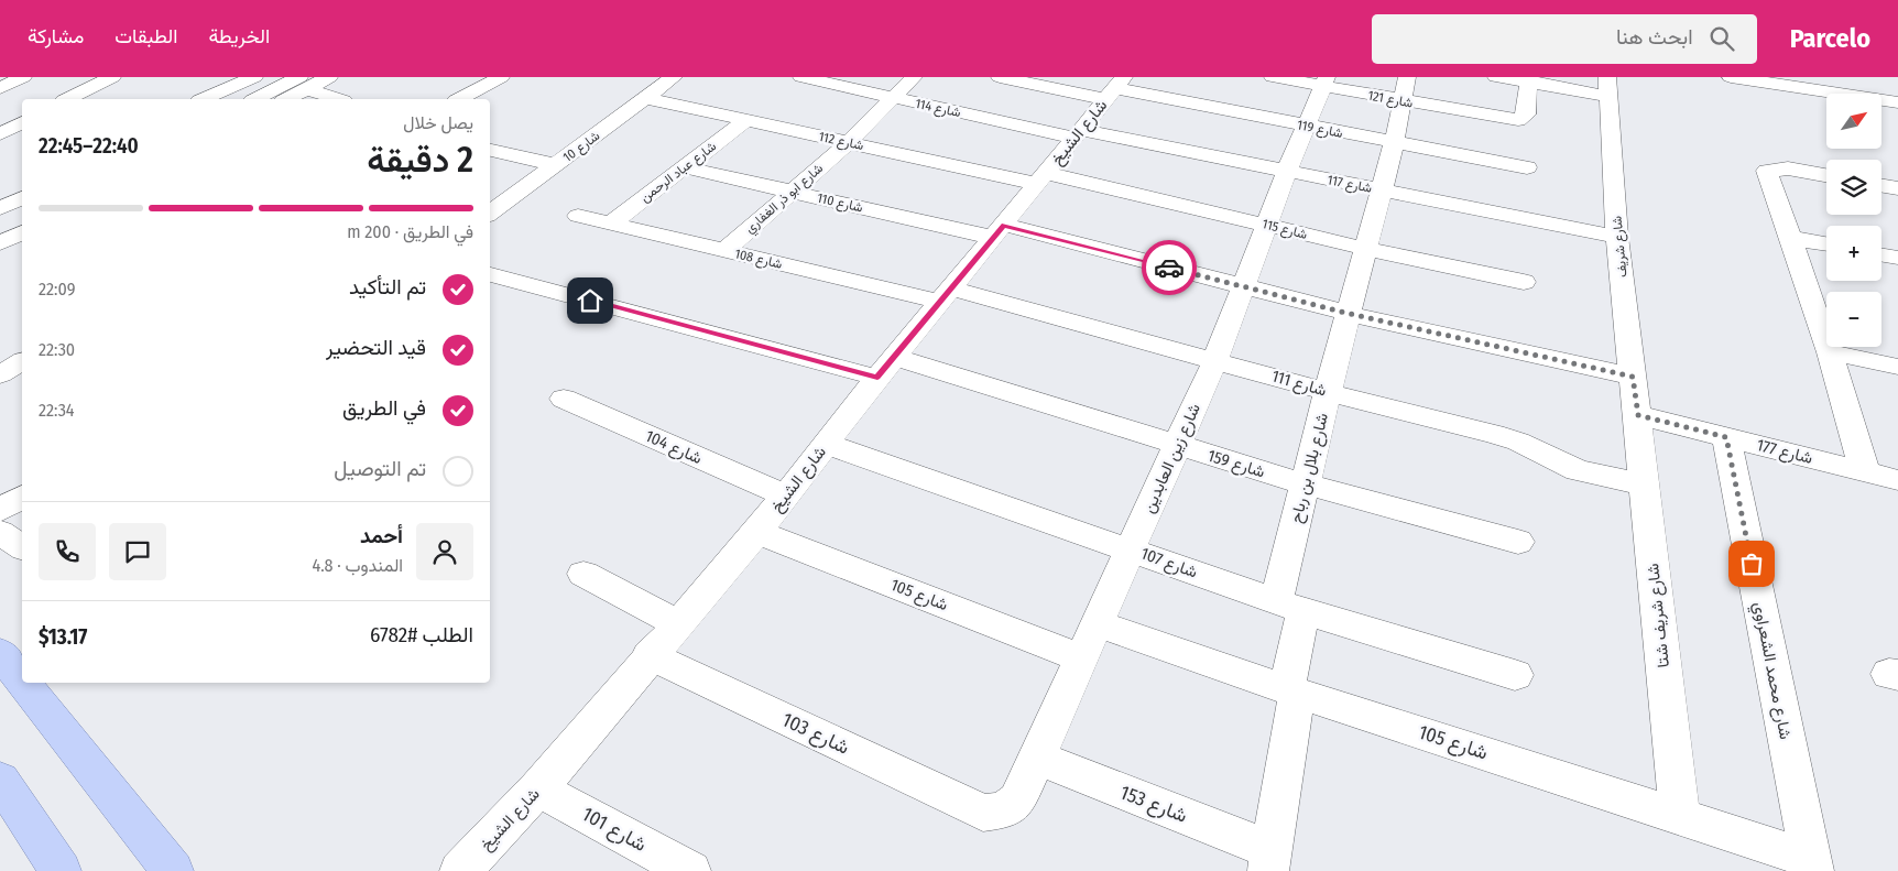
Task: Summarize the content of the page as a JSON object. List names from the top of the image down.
{
  "streets": {
    "street": [
      "شارع 121",
      "شارع 114",
      "شارع 119",
      "شارع الشيخ",
      "شارع 112",
      "شارع 10",
      "شارع عباد الرحمن",
      "شارع 117",
      "شارع ابو ذر الغفاري",
      "شارع 110",
      "شارع 115",
      "شارع شريف",
      "شارع 108",
      "شارع 111",
      "شارع 104",
      "شارع 177",
      "شارع زين العابدين",
      "شارع 159",
      "شارع بلال بن رباح",
      "شارع 107",
      "شارع 105",
      "شارع شريف شتا",
      "شارع محمد الشعراوي",
      "شارع 103",
      "شارع 153",
      "شارع 101"
    ]
  },
  "crossings": [
    ["شارع 121", "شارع زين العابدين"],
    ["شارع 121", "شارع بلال بن رباح"],
    ["شارع 114", "شارع الشيخ"],
    ["شارع 114", "شارع 117"],
    ["شارع 114", "شارع ابو ذر الغفاري"],
    ["شارع 119", "شارع الشيخ"],
    ["شارع 119", "شارع زين العابدين"],
    ["شارع 119", "شارع بلال بن رباح"],
    ["شارع الشيخ", "شارع 112"],
    ["شارع الشيخ", "شارع 117"],
    ["شارع الشيخ", "شارع 110"],
    ["شارع الشيخ", "شارع 115"],
    ["شارع الشيخ", "شارع 108"],
    ["شارع الشيخ", "شارع 111"],
    ["شارع الشيخ", "شارع 104"],
    ["شارع الشيخ", "شارع 159"],
    ["شارع الشيخ", "شارع 107"],
    ["شارع الشيخ", "شارع 105"],
    ["شارع الشيخ", "شارع 103"],
    ["شارع الشيخ", "شارع 101"],
    ["شارع 112", "شارع 10"],
    ["شارع 112", "شارع عباد الرحمن"],
    ["شارع 112", "شارع ابو ذر الغفاري"],
    ["شارع 112", "شارع 115"],
    ["شارع عباد الرحمن", "شارع 110"],
    ["شارع عباد الرحمن", "شارع 108"],
    ["شارع 117", "شارع شريف"],
    ["شارع 117", "شارع زين العابدين"],
    ["شارع 117", "شارع بلال بن رباح"],
    ["شارع ابو ذر الغفاري", "شارع 110"],
    ["شارع ابو ذر الغفاري", "شارع 108"],
    ["شارع 110", "شارع شريف"],
    ["شارع 110", "شارع زين العابدين"],
    ["شارع 110", "شارع بلال بن رباح"],
    ["شارع 115", "شارع زين العابدين"],
    ["شارع 115", "شارع بلال بن رباح"],
    ["شارع شريف", "شارع 177"],
    ["شارع شريف", "شارع شريف شتا"],
    ["شارع 108", "شارع 111"],
    ["شارع 111", "شارع زين العابدين"],
    ["شارع 111", "شارع بلال بن رباح"],
    ["شارع 111", "شارع شريف شتا"],
    ["شارع 177", "شارع شريف شتا"],
    ["شارع 177", "شارع محمد الشعراوي"],
    ["شارع زين العابدين", "شارع 159"],
    ["شارع زين العابدين", "شارع 107"],
    ["شارع زين العابدين", "شارع 105"],
    ["شارع زين العابدين", "شارع 103"],
    ["شارع زين العابدين", "شارع 153"],
    ["شارع 159", "شارع بلال بن رباح"],
    ["شارع بلال بن رباح", "شارع 107"],
    ["شارع بلال بن رباح", "شارع 105"],
    ["شارع بلال بن رباح", "شارع 153"],
    ["شارع 105", "شارع شريف شتا"],
    ["شارع 105", "شارع محمد الشعراوي"]
  ],
  "north": "top right",
  "page": {
    "header": "Parcelo",
    "search": "ابحث هنا",
    "nav": ["الخريطة", "الطبقات", "مشاركة"],
    "map_buttons": ["+", "−"],
    "heading": ["2 دقيقة", "يصل خلال", "22:40–22:45"],
    "panel": [
      "أحمد",
      "المندوب · 4.8",
      "الطلب #6782",
      "$13.17"
    ],
    "bar": "في الطريق · 200 m",
    "list": [
      ["تم التأكيد", "22:09"],
      ["قيد التحضير", "22:30"],
      ["في الطريق", "22:34"],
      "تم التوصيل"
    ]
  }
}
